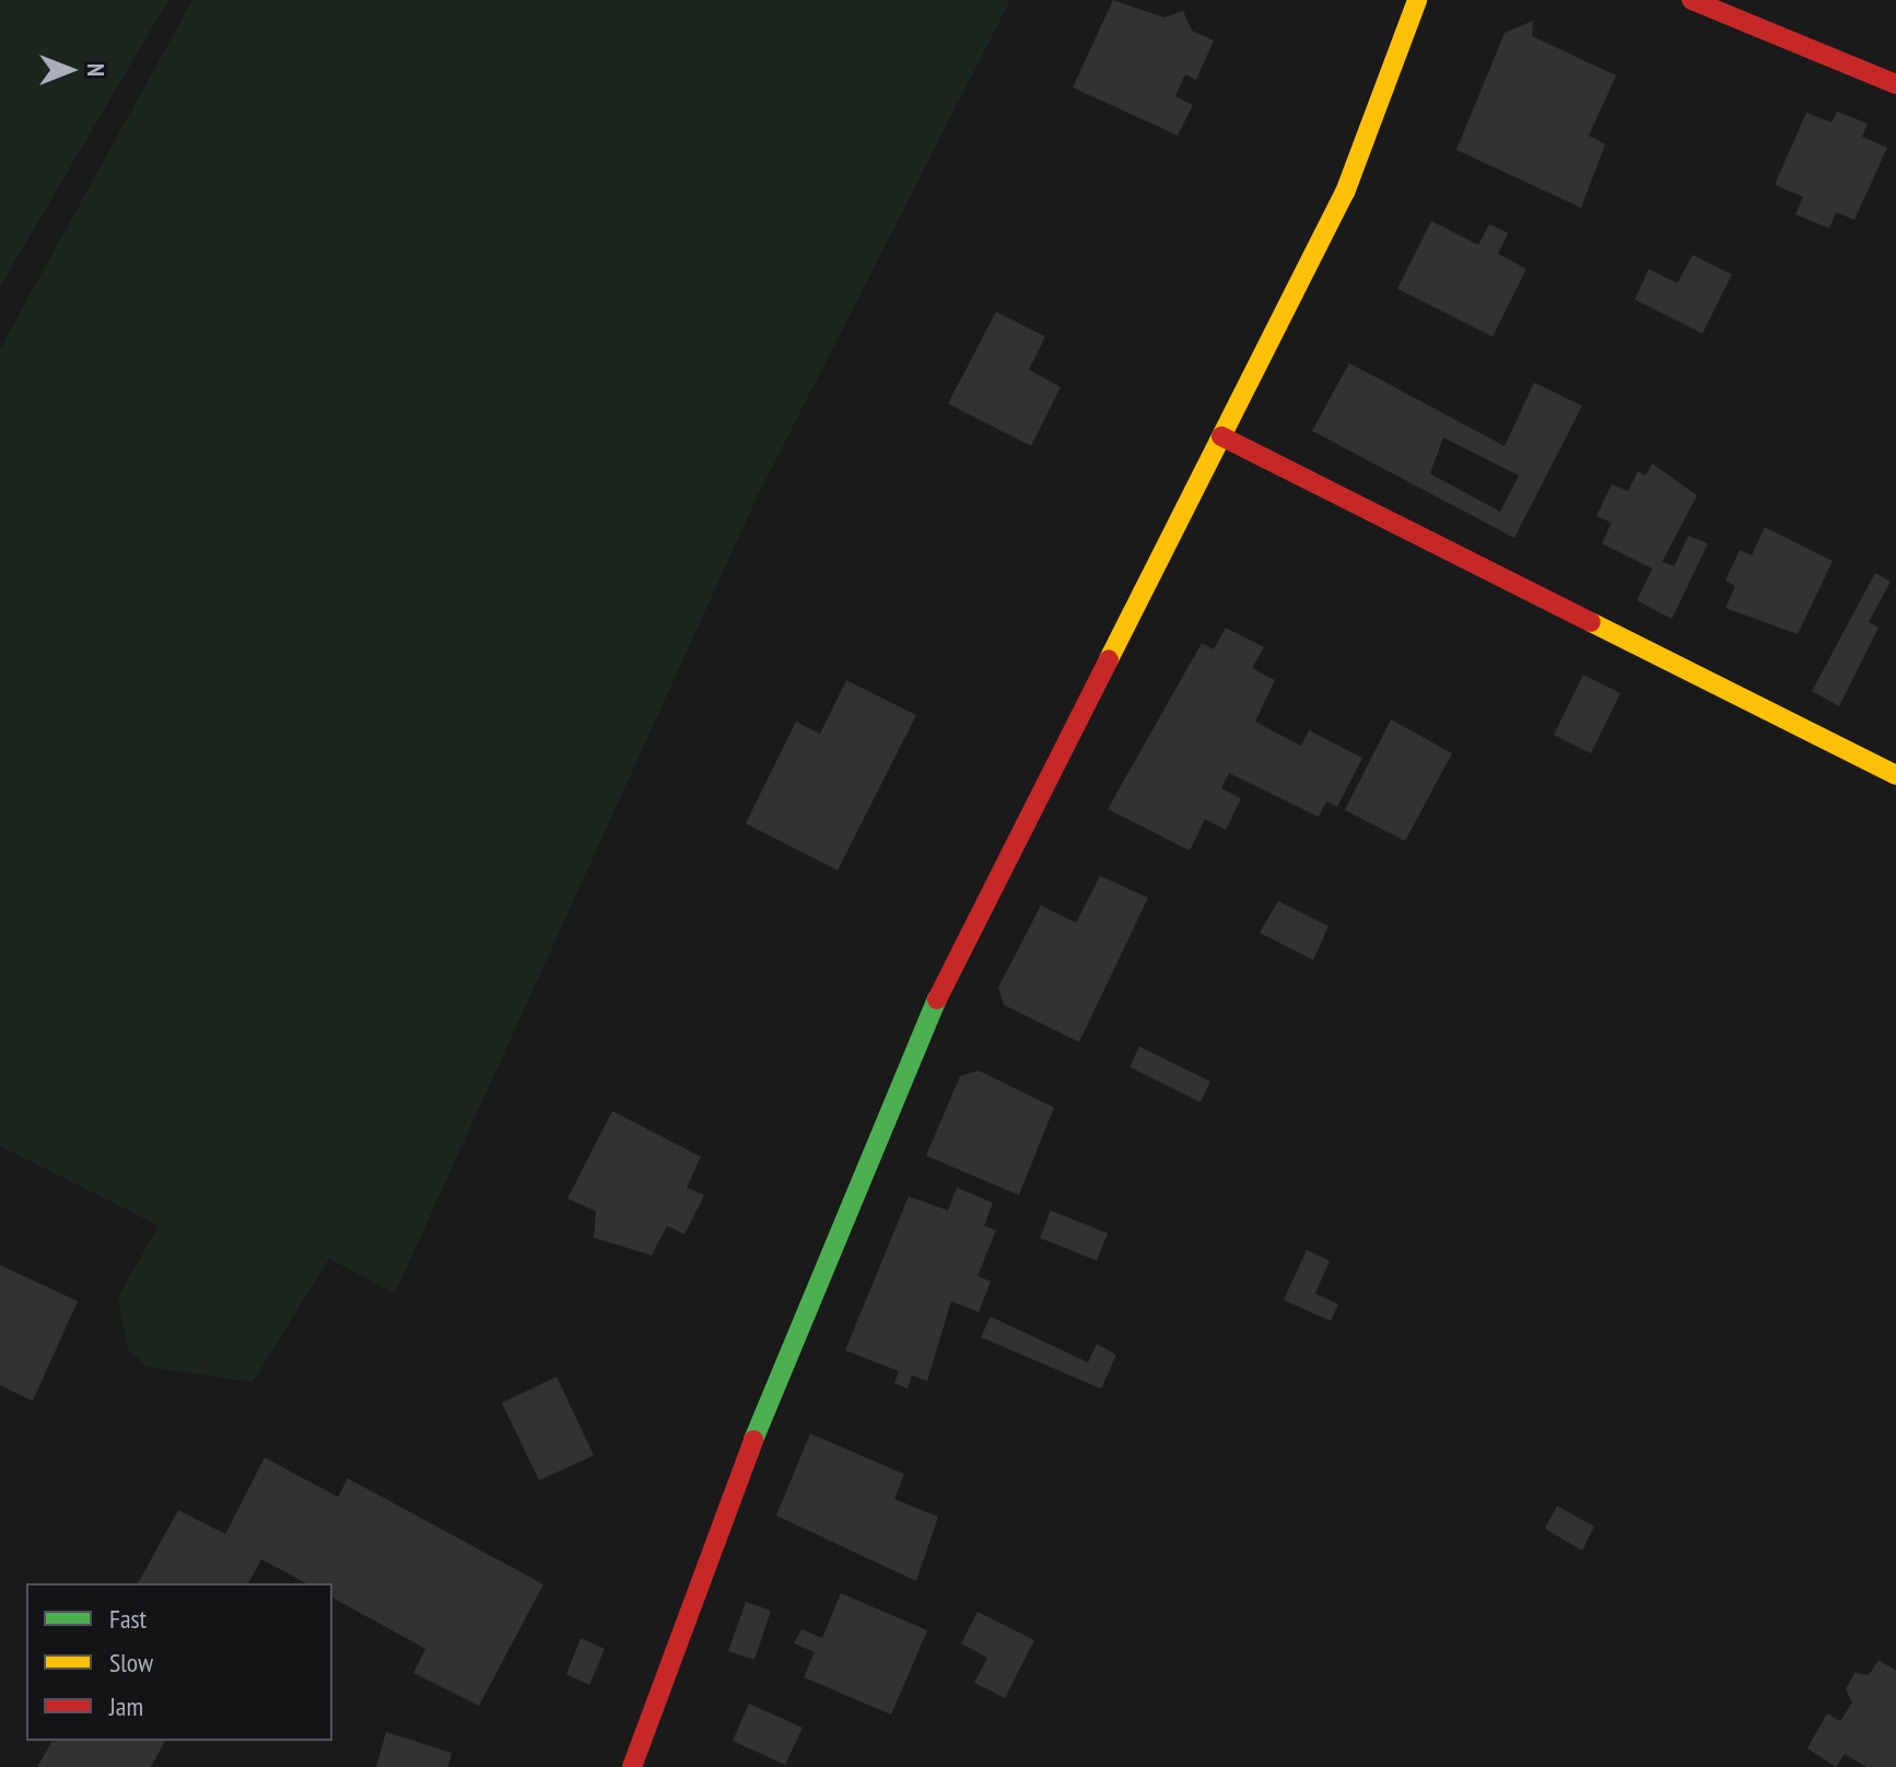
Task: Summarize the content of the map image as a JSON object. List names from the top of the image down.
{
  "legend": ["Fast", "Slow", "Jam"],
  "north": "right"
}
